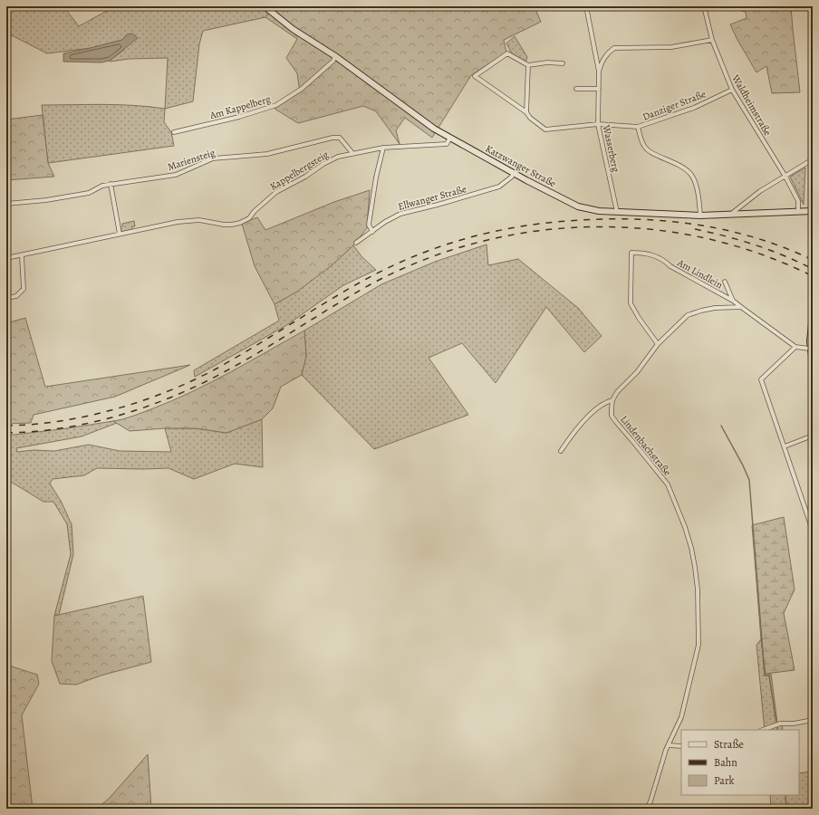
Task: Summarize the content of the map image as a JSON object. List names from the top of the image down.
{
  "streets": {
    "main road": ["Katzwanger Straße"],
    "street": [
      "Danziger Straße",
      "Waldheimstraße",
      "Am Kappelberg",
      "Wasserberg",
      "Mariensteig",
      "Kappelbergsteig",
      "Ellwanger Straße",
      "Am Lindlein",
      "Lindenbachstraße"
    ]
  },
  "crossings": [
    ["Danziger Straße", "Waldheimstraße"],
    ["Danziger Straße", "Wasserberg"],
    ["Waldheimstraße", "Katzwanger Straße"],
    ["Am Kappelberg", "Katzwanger Straße"],
    ["Wasserberg", "Katzwanger Straße"],
    ["Mariensteig", "Kappelbergsteig"],
    ["Katzwanger Straße", "Kappelbergsteig"],
    ["Katzwanger Straße", "Ellwanger Straße"]
  ],
  "legend": ["Straße", "Bahn", "Park"]
}
